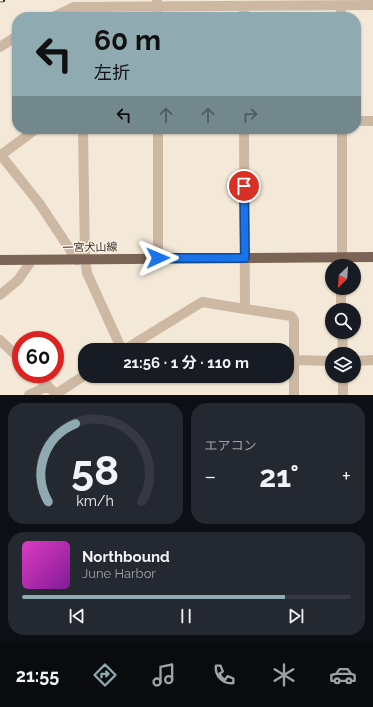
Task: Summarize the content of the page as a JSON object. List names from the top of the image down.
{
  "streets": {
    "main road": ["一宮犬山線"]
  },
  "north": "bottom left",
  "page": {
    "turn": ["60 m", "左折"],
    "limit": "60",
    "trip": "21:56 · 1 分 · 110 m",
    "tile": "エアコン",
    "heat": ["−", "21°", "+"],
    "song": ["Northbound", "June Harbor"],
    "tabs": "21:55",
    "gauge": ["58", "km/h"]
  }
}
